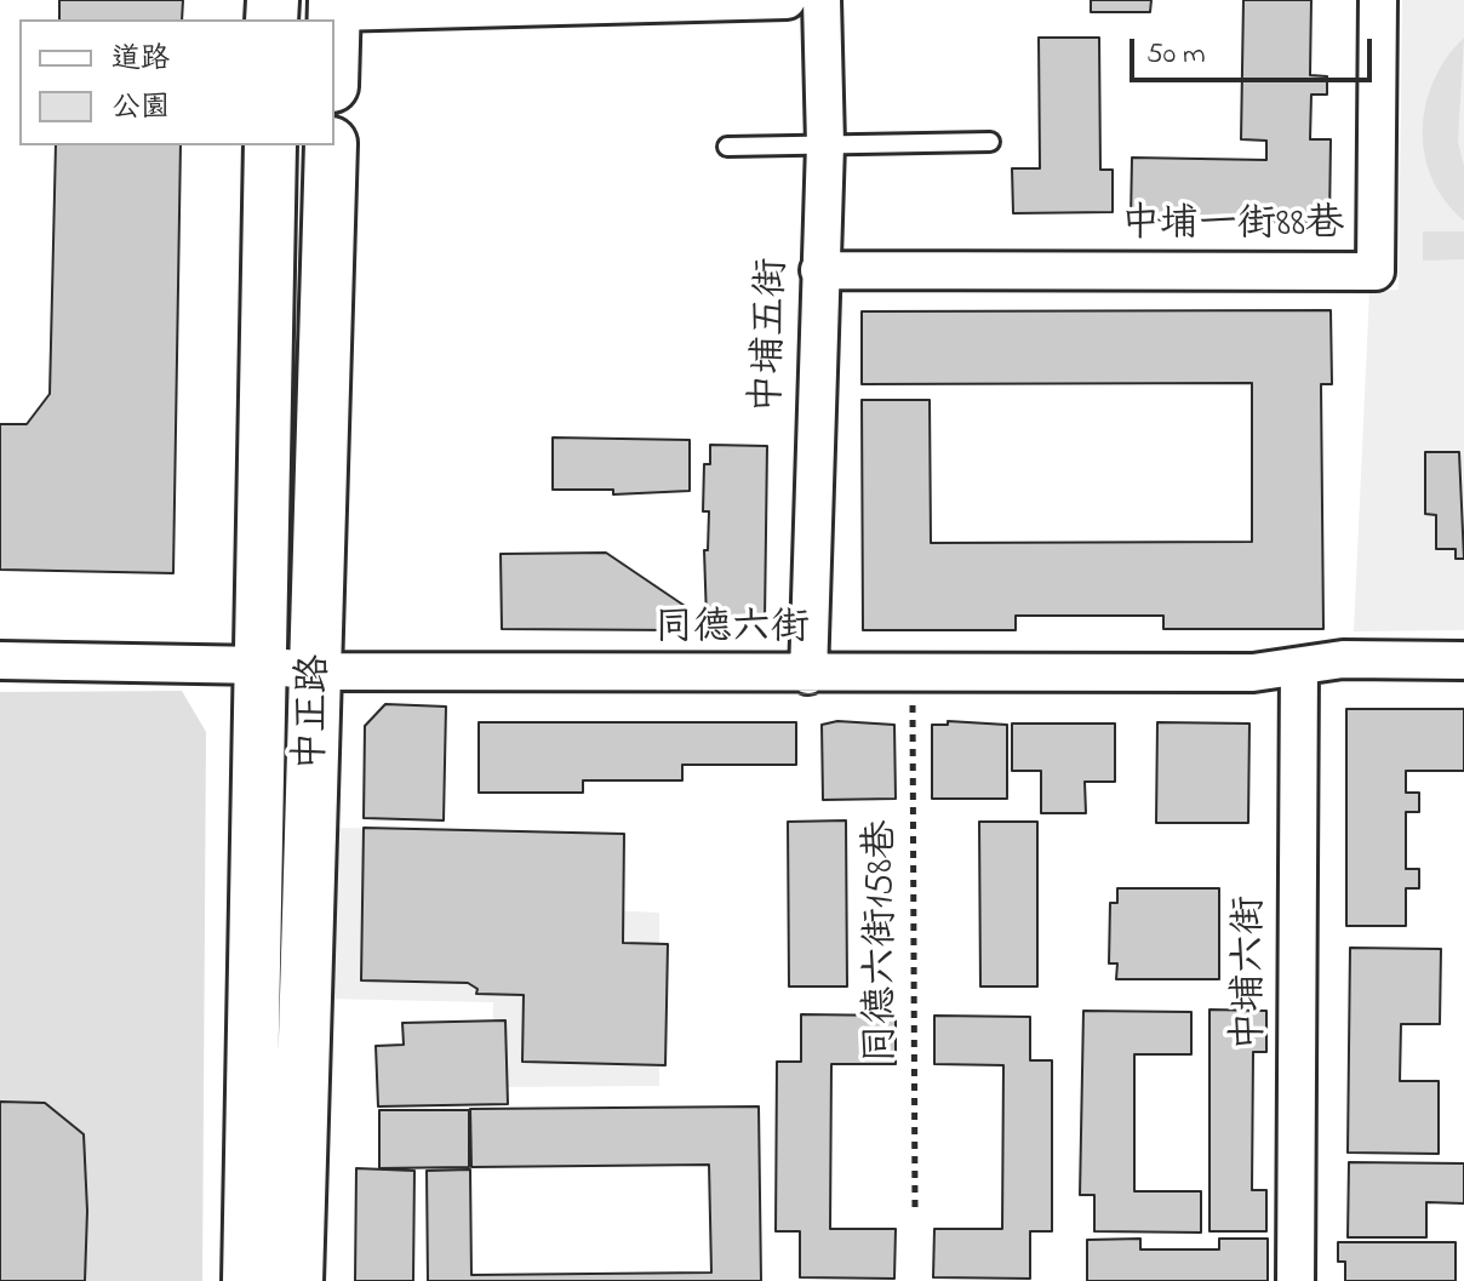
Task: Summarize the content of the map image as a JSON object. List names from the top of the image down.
{
  "streets": {
    "street": [
      "中埔一街88巷",
      "中埔五街",
      "同德六街",
      "中正路",
      "中埔六街"
    ],
    "path": ["同德六街158巷"]
  },
  "crossings": [
    ["中埔一街88巷", "中埔五街"],
    ["中埔五街", "同德六街"],
    ["同德六街", "中正路"],
    ["同德六街", "同德六街158巷"],
    ["同德六街", "中埔六街"]
  ],
  "legend": ["道路", "公園"],
  "scale_bar": "50 m"
}
